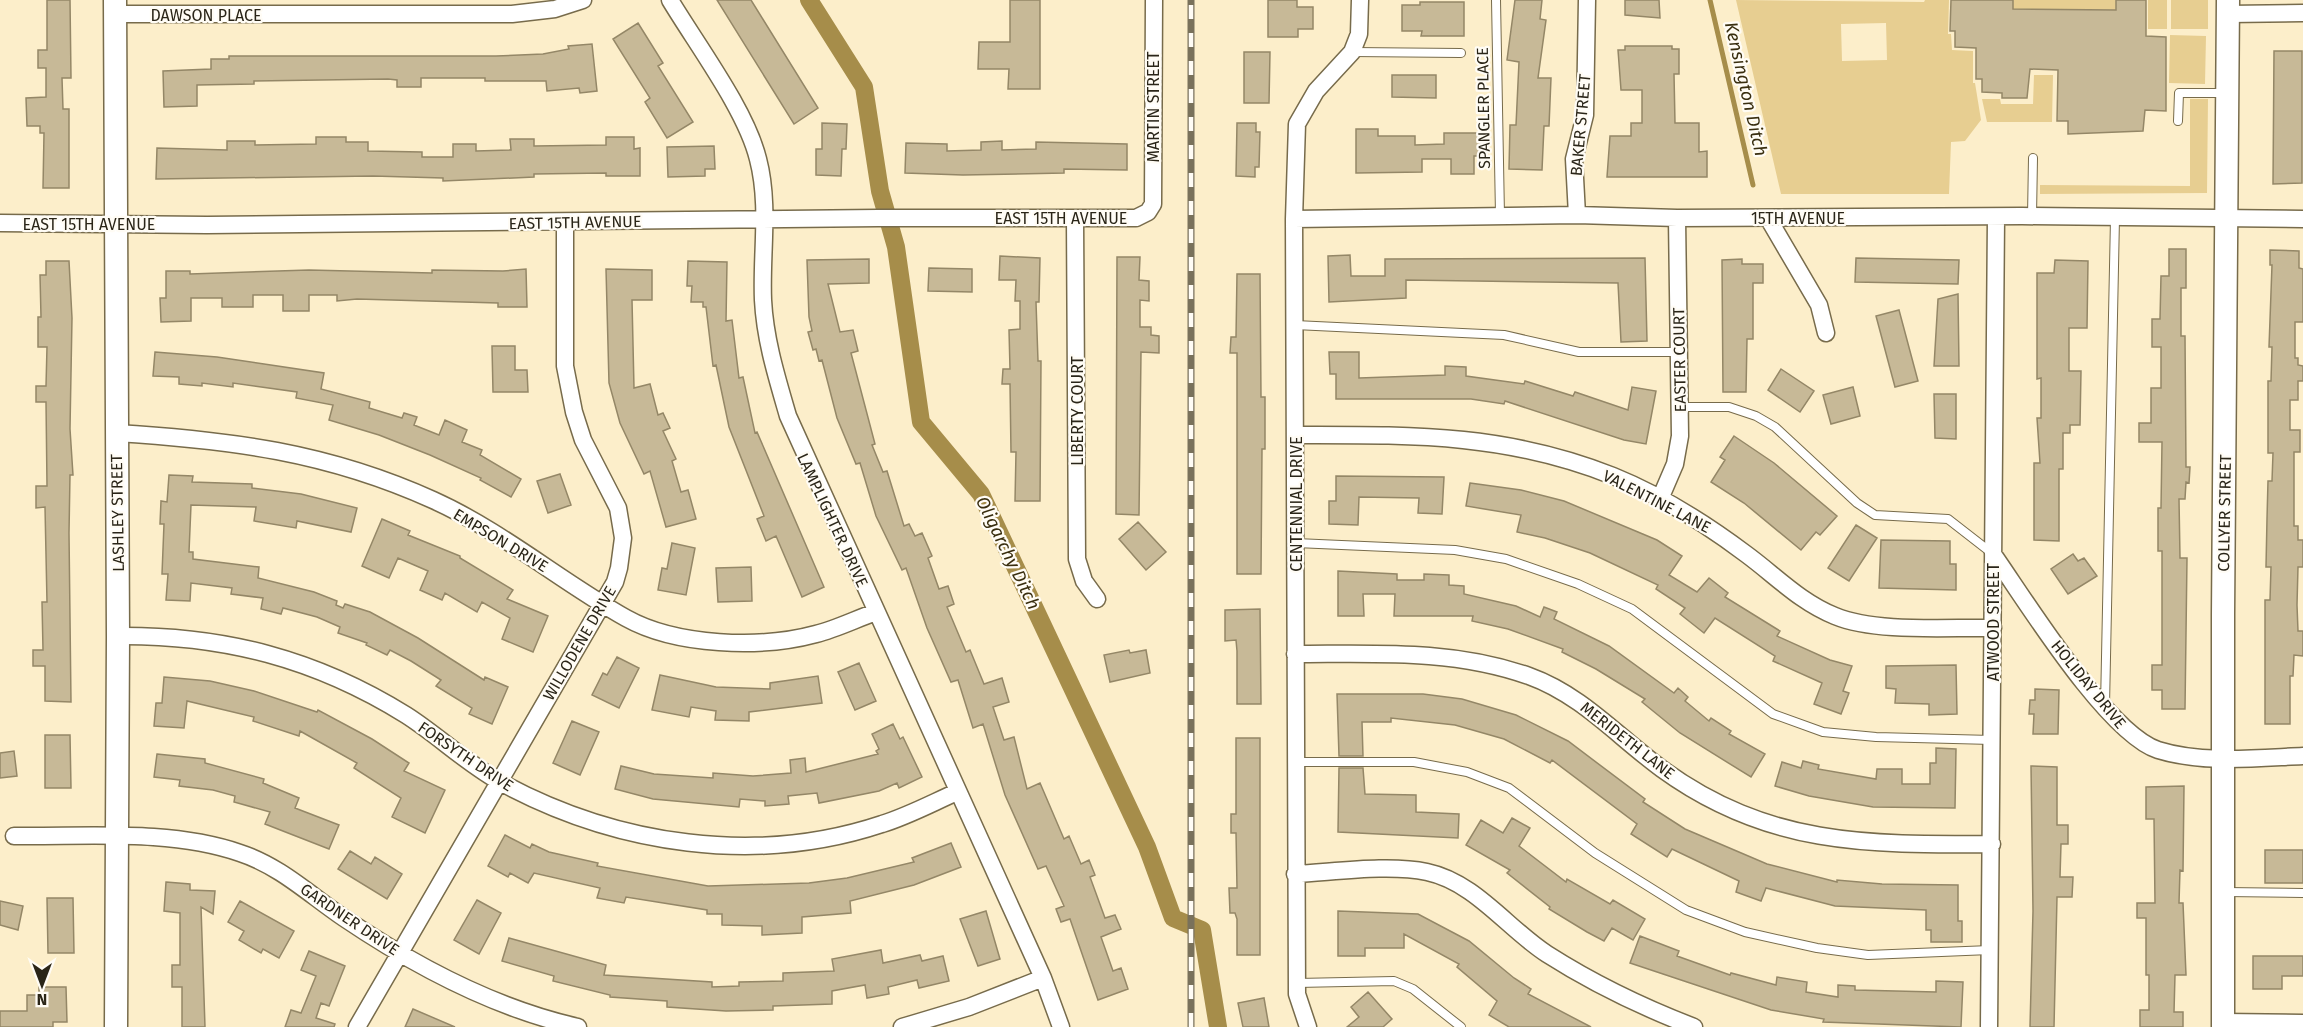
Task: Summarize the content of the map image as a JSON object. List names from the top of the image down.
{
  "streets": {
    "street": [
      "DAWSON PLACE",
      "MARTIN STREET",
      "BAKER STREET",
      "EAST 15TH AVENUE",
      "15TH AVENUE",
      "EASTER COURT",
      "LIBERTY COURT",
      "VALENTINE LANE",
      "CENTENNIAL DRIVE",
      "LASHLEY STREET",
      "COLLYER STREET",
      "LAMPLIGHTER DRIVE",
      "EMPSON DRIVE",
      "ATWOOD STREET",
      "WILLODENE DRIVE",
      "HOLIDAY DRIVE",
      "MERIDETH LANE",
      "FORSYTH DRIVE",
      "GARDNER DRIVE"
    ],
    "lane": ["SPANGLER PLACE"]
  },
  "crossings": [
    ["DAWSON PLACE", "LASHLEY STREET"],
    ["MARTIN STREET", "EAST 15TH AVENUE"],
    ["SPANGLER PLACE", "15TH AVENUE"],
    ["BAKER STREET", "15TH AVENUE"],
    ["EAST 15TH AVENUE", "LIBERTY COURT"],
    ["EAST 15TH AVENUE", "LASHLEY STREET"],
    ["EAST 15TH AVENUE", "LAMPLIGHTER DRIVE"],
    ["EAST 15TH AVENUE", "WILLODENE DRIVE"],
    ["15TH AVENUE", "EASTER COURT"],
    ["15TH AVENUE", "CENTENNIAL DRIVE"],
    ["15TH AVENUE", "COLLYER STREET"],
    ["15TH AVENUE", "ATWOOD STREET"],
    ["EASTER COURT", "VALENTINE LANE"],
    ["VALENTINE LANE", "CENTENNIAL DRIVE"],
    ["VALENTINE LANE", "ATWOOD STREET"],
    ["CENTENNIAL DRIVE", "MERIDETH LANE"],
    ["LASHLEY STREET", "EMPSON DRIVE"],
    ["LASHLEY STREET", "FORSYTH DRIVE"],
    ["LASHLEY STREET", "GARDNER DRIVE"],
    ["COLLYER STREET", "HOLIDAY DRIVE"],
    ["LAMPLIGHTER DRIVE", "EMPSON DRIVE"],
    ["LAMPLIGHTER DRIVE", "FORSYTH DRIVE"],
    ["EMPSON DRIVE", "WILLODENE DRIVE"],
    ["ATWOOD STREET", "HOLIDAY DRIVE"],
    ["ATWOOD STREET", "MERIDETH LANE"],
    ["WILLODENE DRIVE", "FORSYTH DRIVE"],
    ["WILLODENE DRIVE", "GARDNER DRIVE"]
  ],
  "water": ["Kensington Ditch", "Oligarchy Ditch"],
  "north": "bottom"
}
